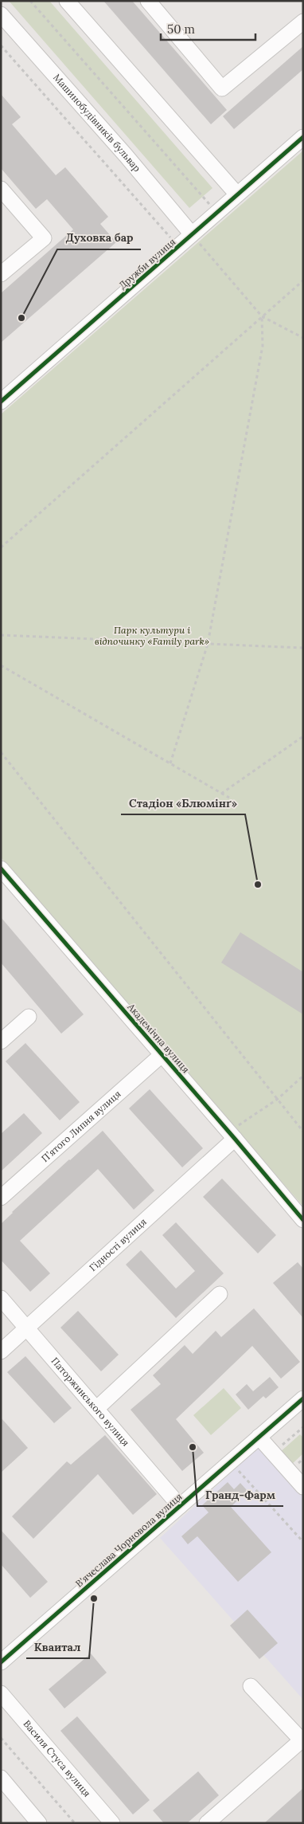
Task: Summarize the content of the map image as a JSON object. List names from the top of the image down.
{
  "streets": {
    "street": [
      "Машинобудівників бульвар",
      "Дружби вулиця",
      "Академічна вулиця",
      "П’ятого Липня вулиця",
      "Гідності вулиця",
      "Паторжинського вулиця",
      "В'ячеслава Чорновола вулиця",
      "Василя Стуса вулиця"
    ]
  },
  "crossings": [
    ["Машинобудівників бульвар", "Дружби вулиця"],
    ["Академічна вулиця", "П’ятого Липня вулиця"],
    ["Академічна вулиця", "Гідності вулиця"],
    ["Гідності вулиця", "Паторжинського вулиця"],
    ["Паторжинського вулиця", "В'ячеслава Чорновола вулиця"]
  ],
  "parks": ["Парк культури і відпочинку «Family park»"],
  "places": [
    "Духовка бар",
    "Стадіон «Блюмінґ»",
    "Гранд-Фарм",
    "Кваитал"
  ],
  "scale_bar": "50 m"
}
